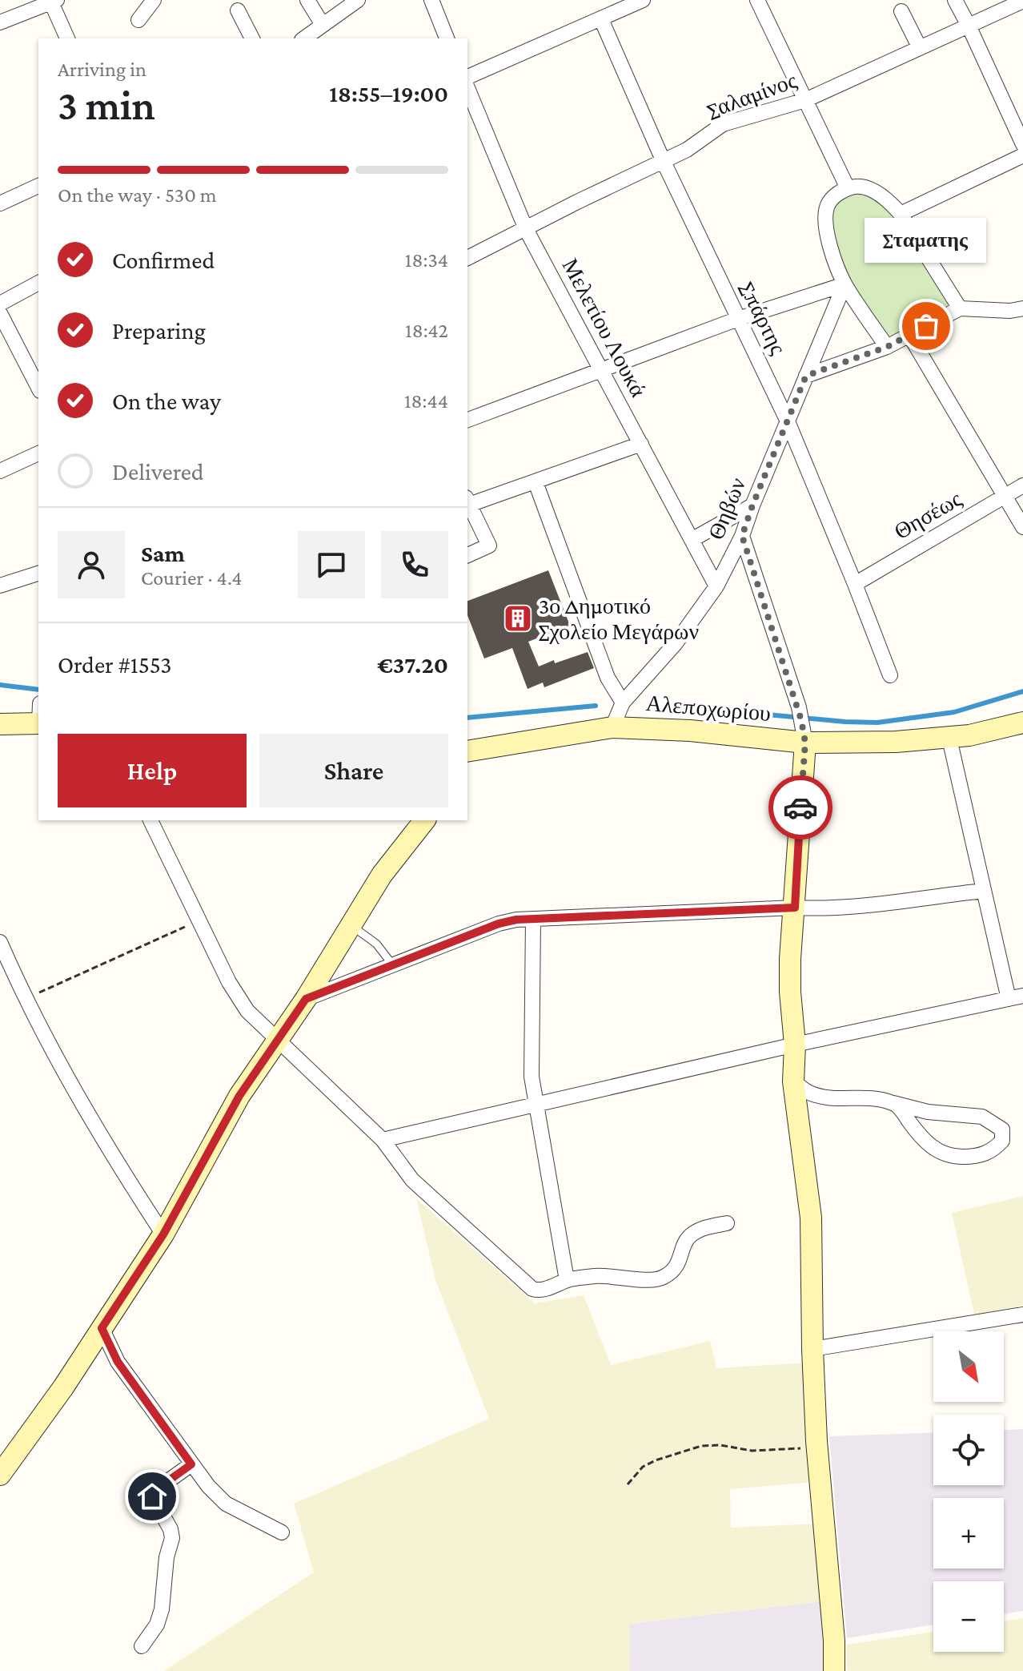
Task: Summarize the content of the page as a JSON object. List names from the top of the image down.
{
  "streets": {
    "street": [
      "Σαλαμίνος",
      "Σπάρτης",
      "Μελετίου Λουκά",
      "Θηβών",
      "Θησέως",
      "Αλεποχωρίου"
    ]
  },
  "crossings": [
    ["Σαλαμίνος", "Σπάρτης"],
    ["Σαλαμίνος", "Μελετίου Λουκά"],
    ["Σπάρτης", "Θηβών"],
    ["Σπάρτης", "Θησέως"],
    ["Μελετίου Λουκά", "Θηβών"],
    ["Θηβών", "Αλεποχωρίου"]
  ],
  "places": {
    "other": ["Σταματης"],
    "building": ["3ο Δημοτικό Σχολείο Μεγάρων"]
  },
  "north": "bottom right",
  "page": {
    "heading": ["3 min", "Arriving in", "18:55–19:00"],
    "panel": [
      "Sam",
      "Courier · 4.4",
      "Order #1553",
      "€37.20"
    ],
    "bar": "On the way · 530 m",
    "bubble": "Σταματης",
    "list": [
      ["Confirmed", "18:34"],
      ["Preparing", "18:42"],
      ["On the way", "18:44"],
      "Delivered"
    ],
    "buttons": ["Help", "Share"],
    "map_buttons": ["+", "−"]
  }
}
